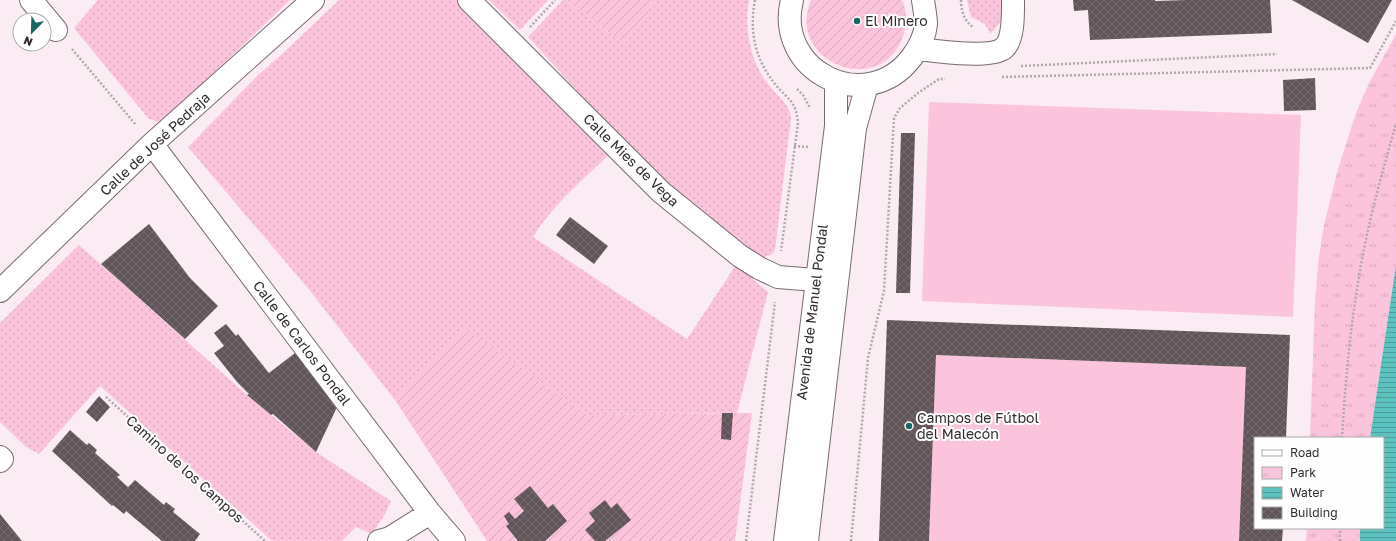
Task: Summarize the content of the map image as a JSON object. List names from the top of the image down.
{
  "streets": {
    "street": [
      "Calle de José Pedraja",
      "Calle Mies de Vega",
      "Avenida de Manuel Pondal",
      "Calle de Carlos Pondal"
    ],
    "path": ["Camino de los Campos"]
  },
  "crossings": [
    ["Calle de José Pedraja", "Calle de Carlos Pondal"],
    ["Calle Mies de Vega", "Avenida de Manuel Pondal"]
  ],
  "places": ["El Minero", "Campos de Fútbol del Malecón"],
  "legend": [
    "Road",
    "Park",
    "Water",
    "Building"
  ],
  "north": "bottom left"
}
